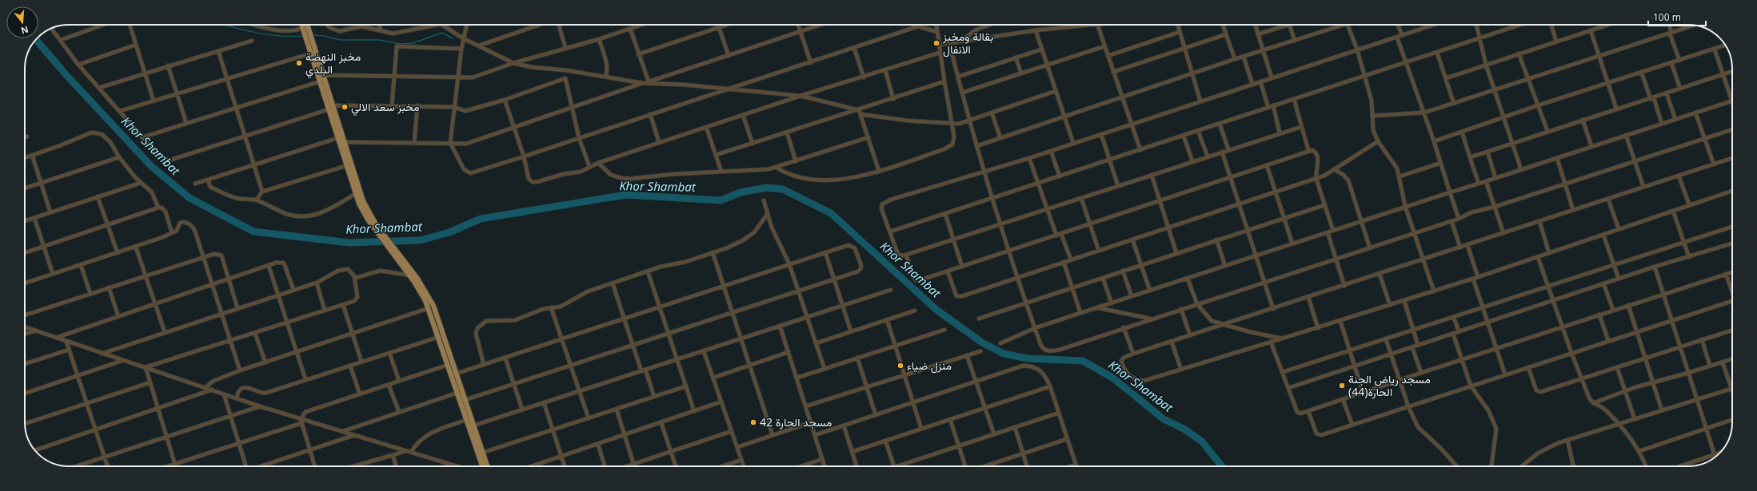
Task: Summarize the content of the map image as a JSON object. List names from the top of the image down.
{
  "water": ["Khor Shambat"],
  "places": [
    "بقالة ومخبز الانفال",
    "مخبز النهضة البلدي",
    "مخبز سعد الالي",
    "منزل ضياء",
    "مسجد رياض الجنة الحارة(44)",
    "مسجد الحارة 42"
  ],
  "scale_bar": "100 m",
  "north": "bottom"
}
